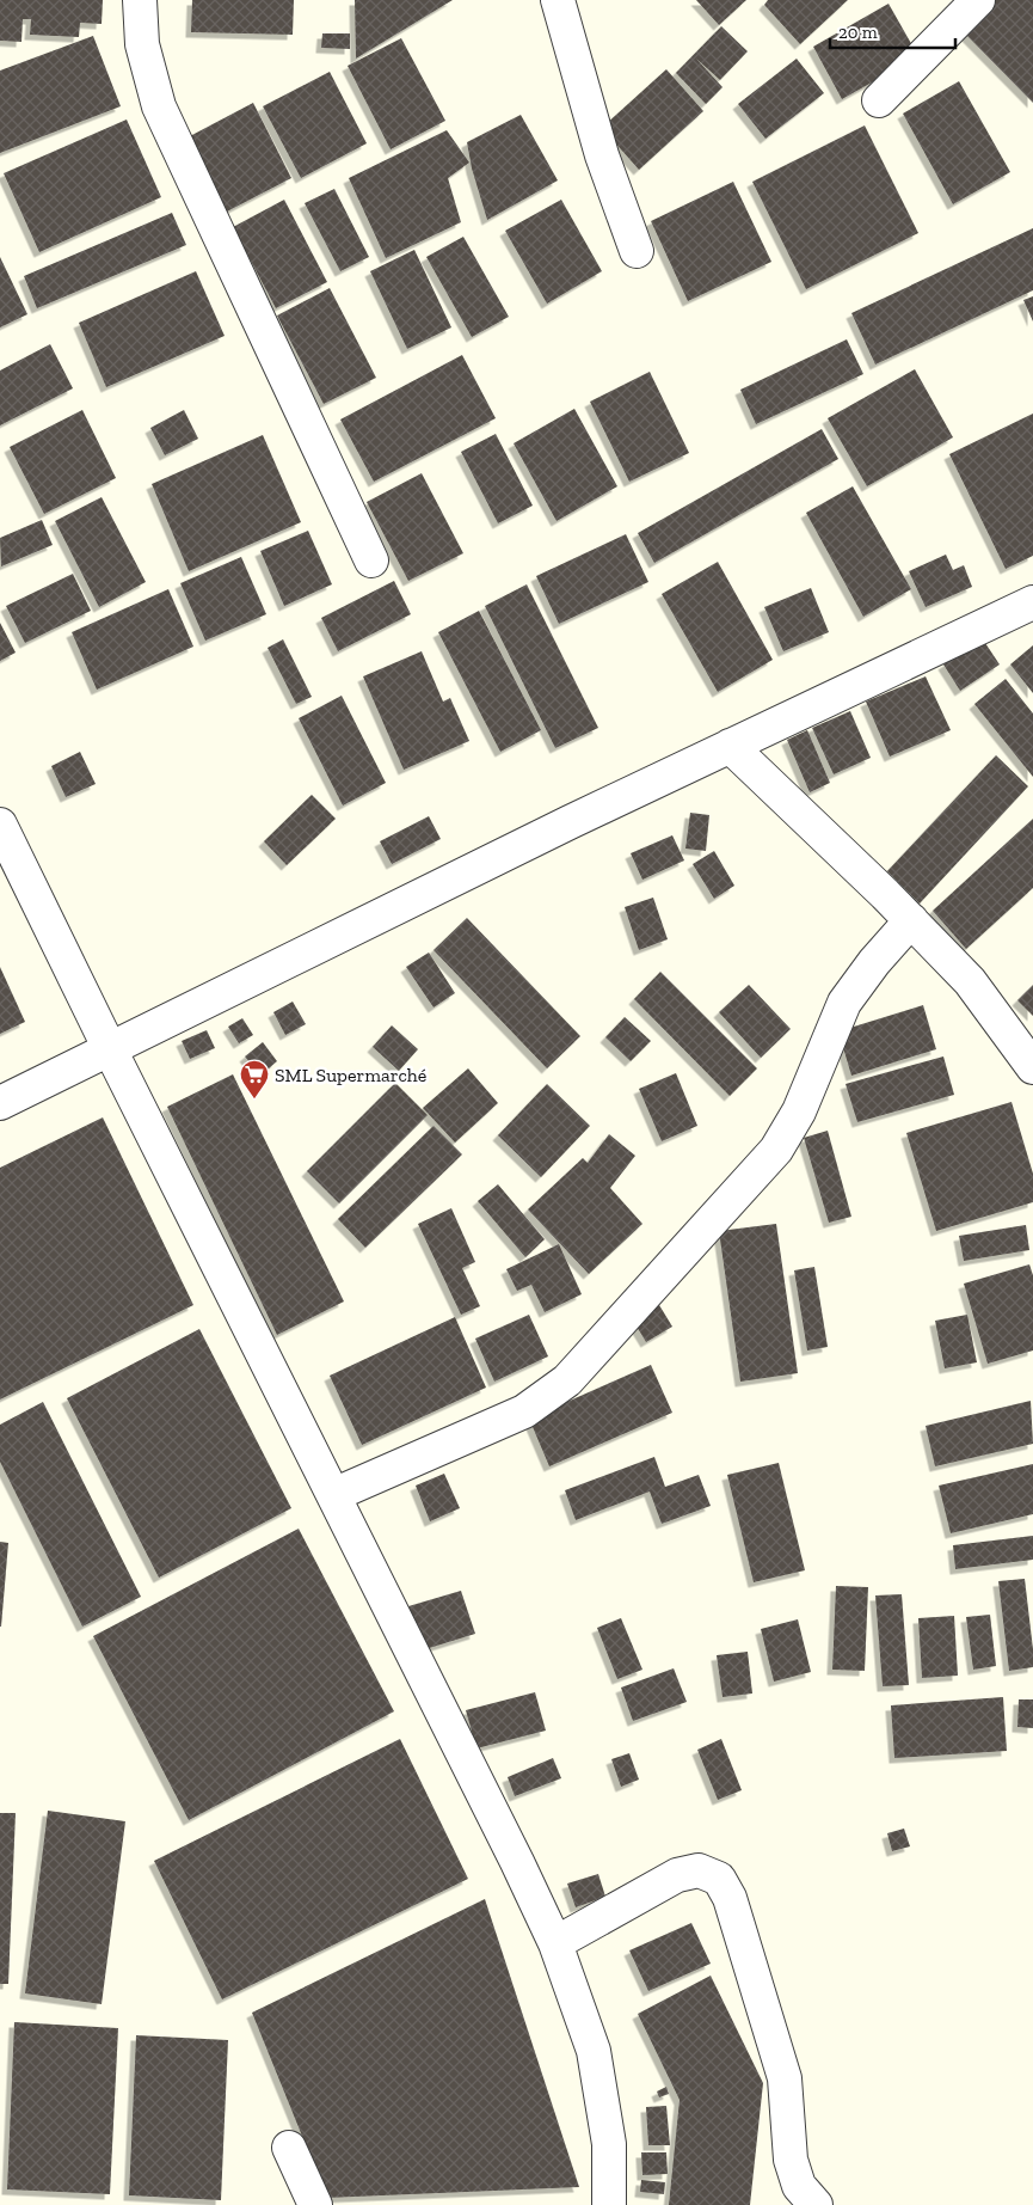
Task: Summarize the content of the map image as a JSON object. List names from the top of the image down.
{
  "places": {
    "supermarket": ["SML Supermarché"]
  },
  "scale_bar": "20 m"
}
